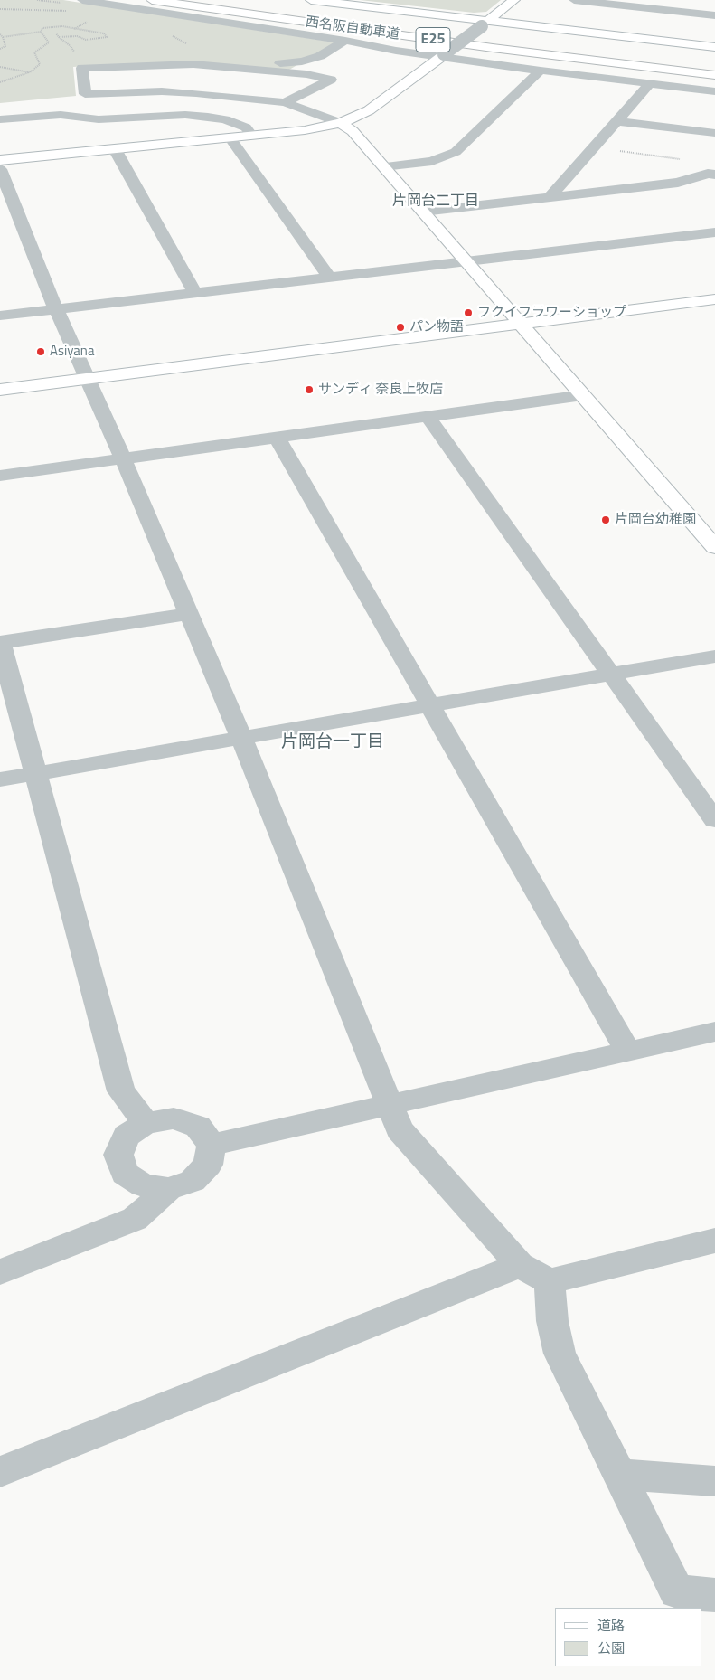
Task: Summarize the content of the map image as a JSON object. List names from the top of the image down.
{
  "streets": {
    "main road": ["西名阪自動車道", "E25"]
  },
  "districts": ["片岡台二丁目", "片岡台一丁目"],
  "places": [
    "フクイフラワーショップ",
    "パン物語",
    "Asiyana",
    "サンディ 奈良上牧店",
    "片岡台幼稚園"
  ],
  "legend": ["道路", "公園"]
}
